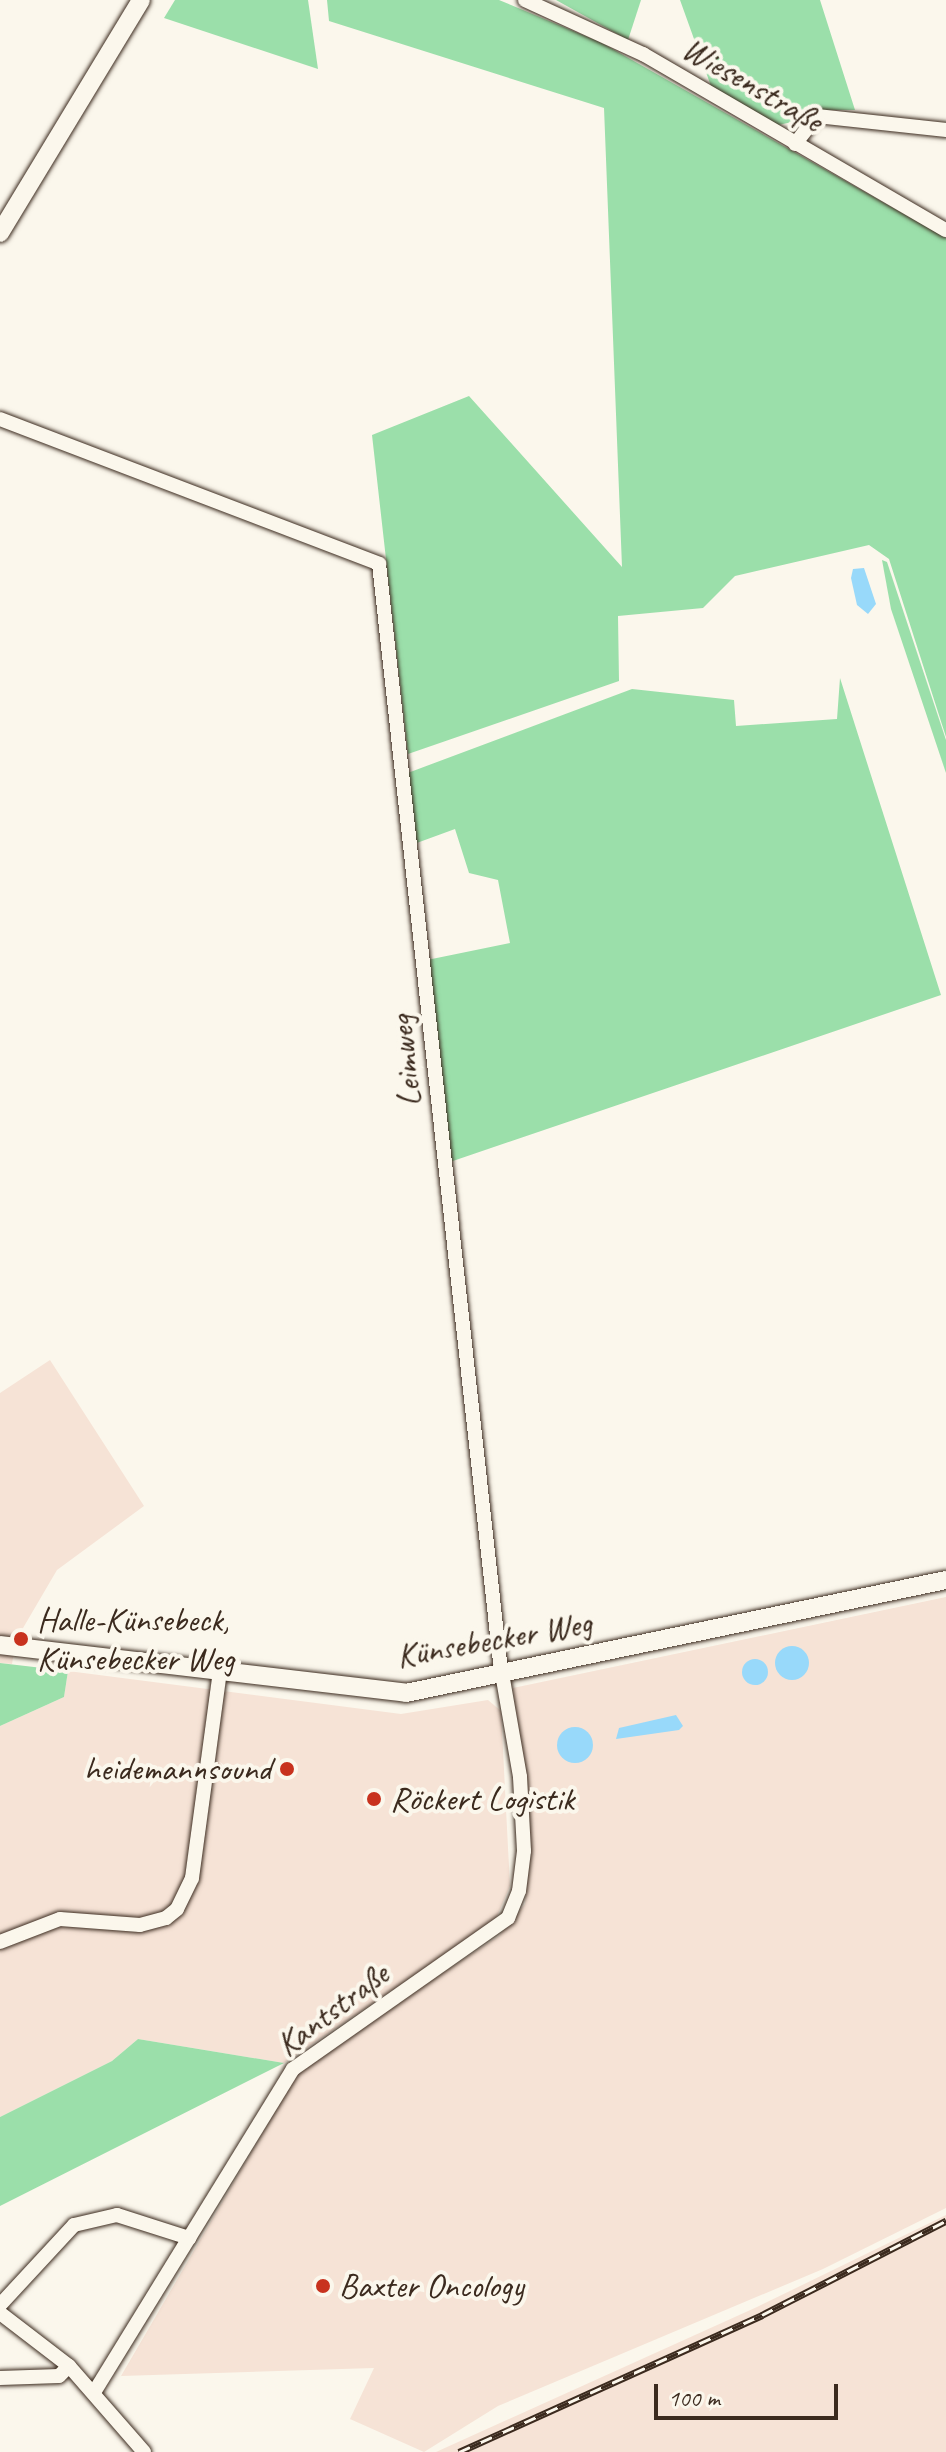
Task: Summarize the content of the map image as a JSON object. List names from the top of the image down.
{
  "streets": {
    "street": [
      "Wiesenstraße",
      "Leimweg",
      "Künsebecker Weg",
      "Kantstraße"
    ]
  },
  "crossings": [
    ["Leimweg", "Künsebecker Weg"],
    ["Leimweg", "Kantstraße"],
    ["Künsebecker Weg", "Kantstraße"]
  ],
  "places": [
    "Halle-Künsebeck, Künsebecker Weg",
    "heidemannsound",
    "Röckert Logistik",
    "Baxter Oncology"
  ],
  "scale_bar": "100 m"
}
